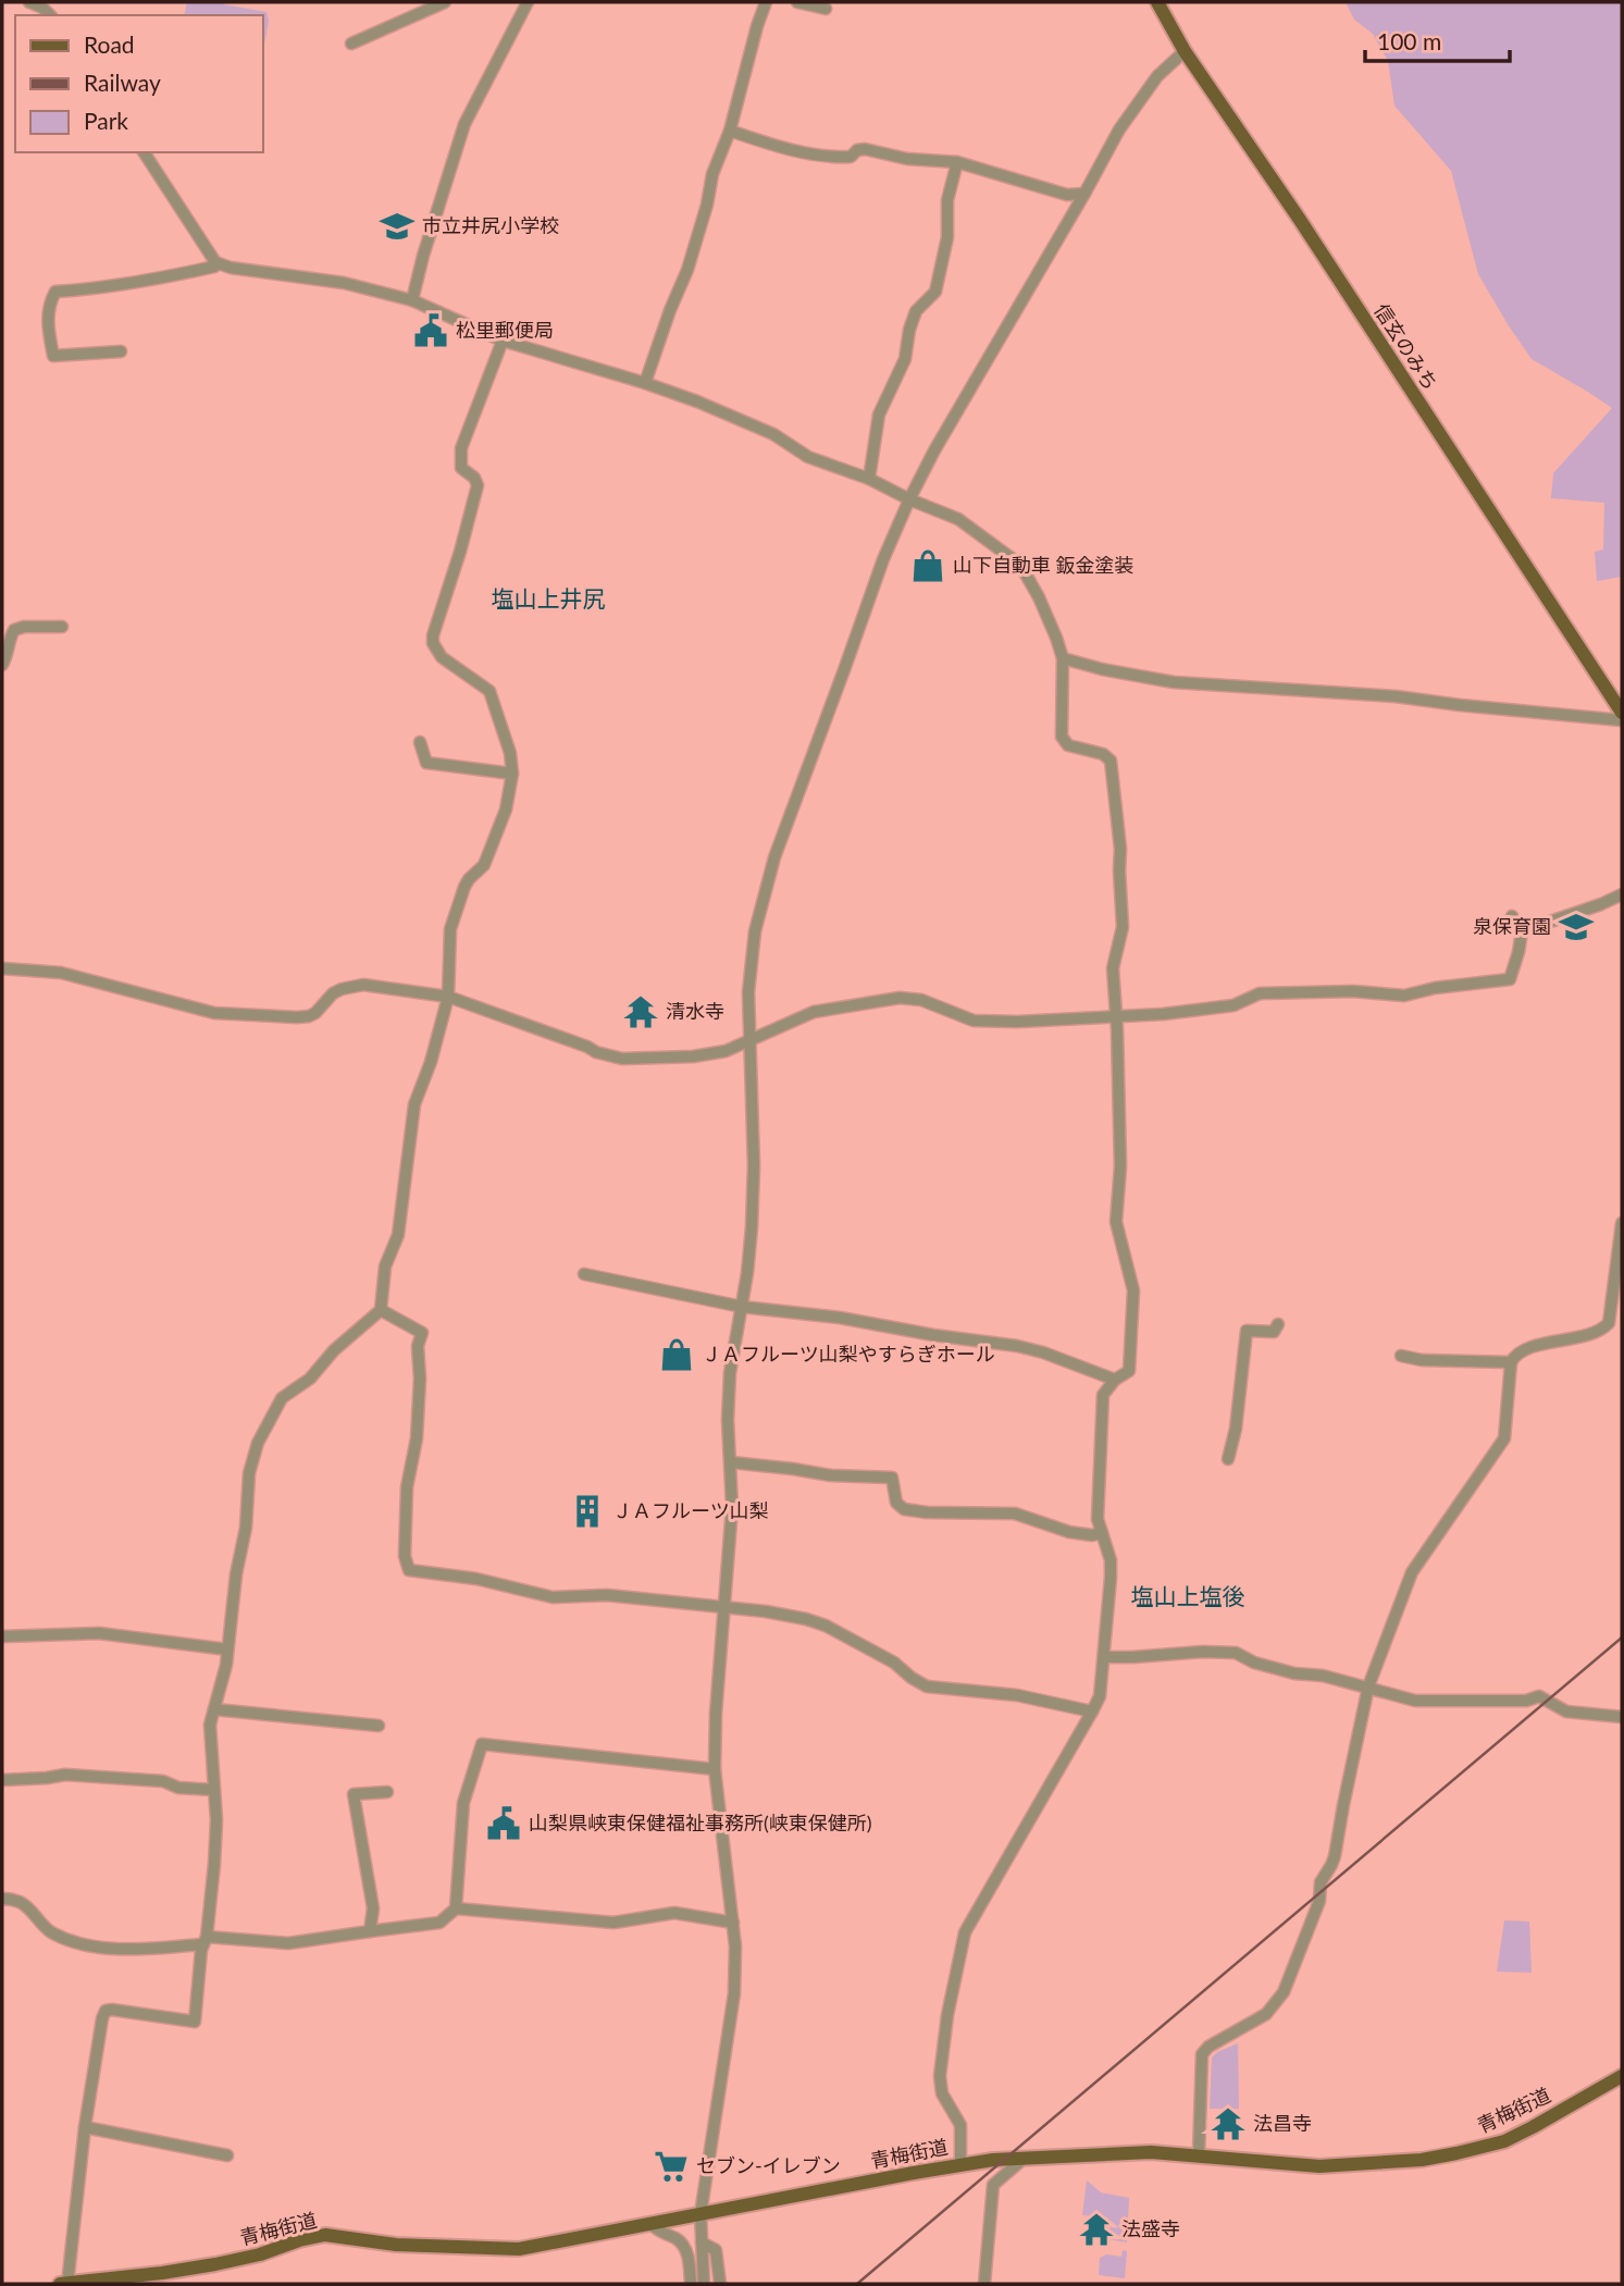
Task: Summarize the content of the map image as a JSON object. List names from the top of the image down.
{
  "streets": {
    "main road": ["信玄のみち", "青梅街道"]
  },
  "districts": ["塩山上井尻", "塩山上塩後"],
  "places": {
    "school or university": ["市立井尻小学校", "泉保育園"],
    "public building": ["松里郵便局", "山梨県峡東保健福祉事務所(峡東保健所)"],
    "shop": ["山下自動車 鈑金塗装", "ＪＡフルーツ山梨やすらぎホール"],
    "temple": ["清水寺", "法昌寺", "法盛寺"],
    "building": ["ＪＡフルーツ山梨"],
    "supermarket": ["セブン-イレブン"]
  },
  "legend": ["Road", "Railway", "Park"],
  "scale_bar": "100 m"
}
